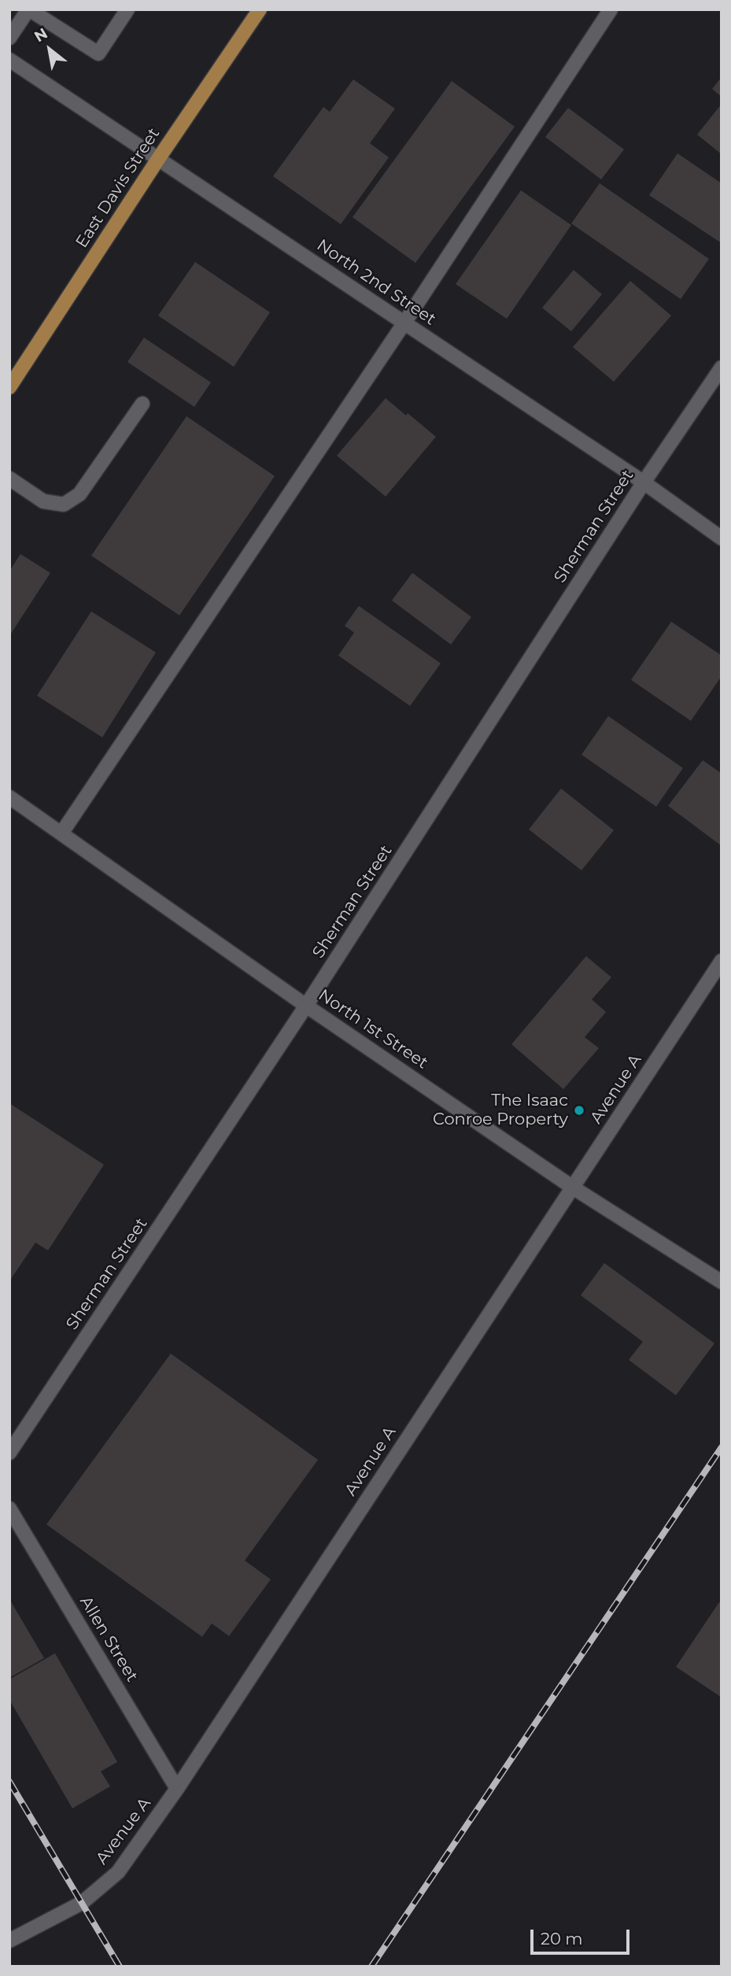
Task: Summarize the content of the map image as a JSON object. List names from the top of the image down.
{
  "streets": {
    "main road": ["East Davis Street"],
    "street": [
      "North 2nd Street",
      "Sherman Street",
      "North 1st Street",
      "Avenue A",
      "Allen Street"
    ]
  },
  "crossings": [
    ["East Davis Street", "North 2nd Street"],
    ["North 2nd Street", "Sherman Street"],
    ["Sherman Street", "North 1st Street"],
    ["North 1st Street", "Avenue A"],
    ["Avenue A", "Allen Street"]
  ],
  "places": ["The Isaac Conroe Property"],
  "scale_bar": "20 m",
  "north": "top left"
}
